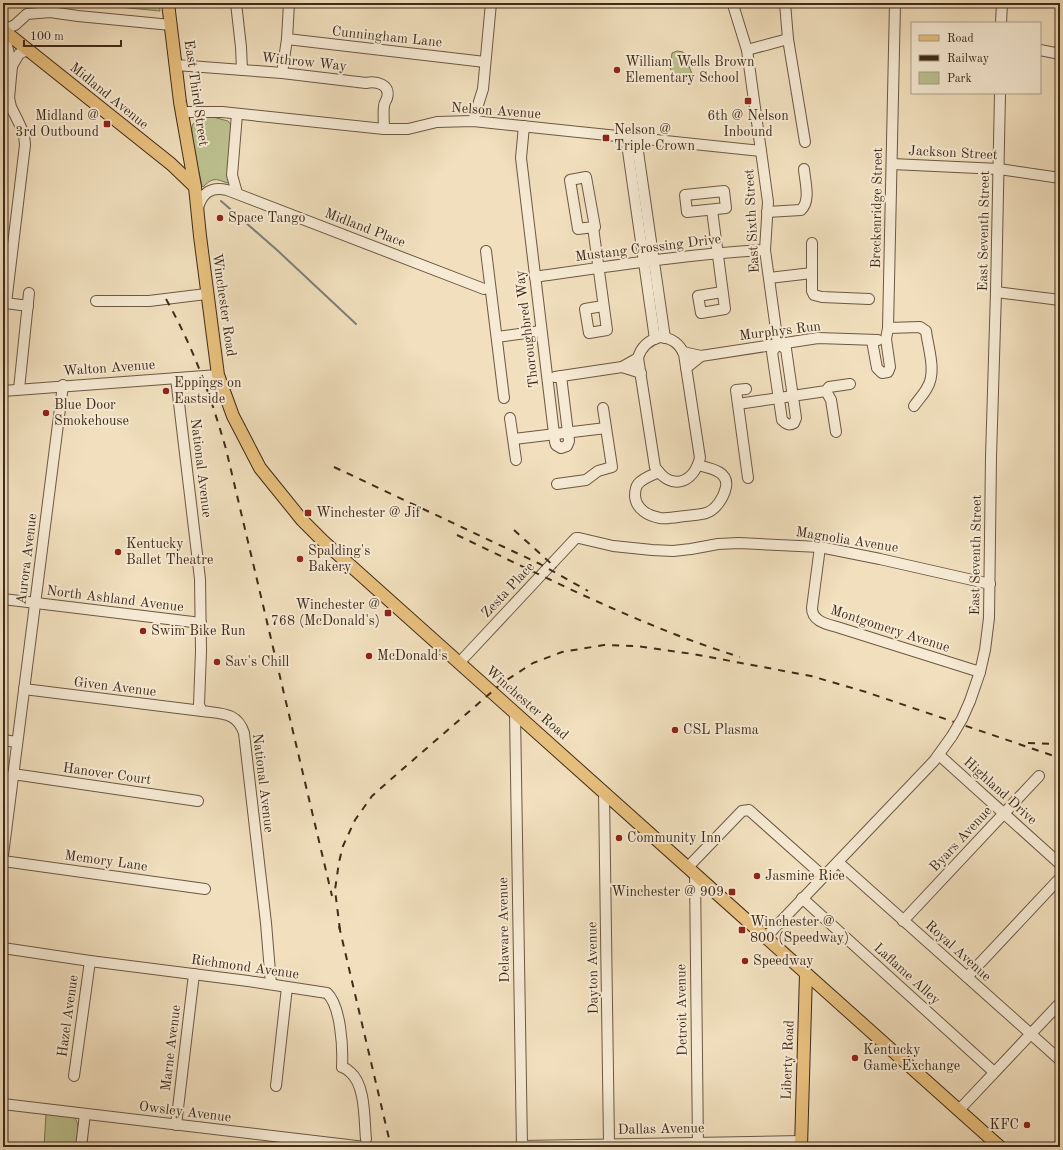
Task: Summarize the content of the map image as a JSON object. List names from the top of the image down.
{
  "streets": {
    "main road": [
      "East Third Street",
      "Midland Avenue",
      "Winchester Road",
      "Liberty Road"
    ],
    "street": [
      "Cunningham Lane",
      "Withrow Way",
      "Nelson Avenue",
      "Jackson Street",
      "Breckenridge Street",
      "East Sixth Street",
      "Midland Place",
      "East Seventh Street",
      "Mustang Crossing Drive",
      "Thoroughbred Way",
      "Murphys Run",
      "Walton Avenue",
      "National Avenue",
      "Magnolia Avenue",
      "Aurora Avenue",
      "Zesta Place",
      "North Ashland Avenue",
      "Montgomery Avenue",
      "Given Avenue",
      "Hanover Court",
      "Highland Drive",
      "Byars Avenue",
      "Memory Lane",
      "Delaware Avenue",
      "Royal Avenue",
      "Richmond Avenue",
      "Dayton Avenue",
      "Laflame Alley",
      "Detroit Avenue",
      "Hazel Avenue",
      "Marne Avenue",
      "Owsley Avenue",
      "Dallas Avenue"
    ]
  },
  "crossings": [
    ["Withrow Way", "East Third Street"],
    ["Withrow Way", "Nelson Avenue"],
    ["East Third Street", "Midland Avenue"],
    ["East Third Street", "Nelson Avenue"],
    ["East Third Street", "Winchester Road"],
    ["Midland Avenue", "Winchester Road"],
    ["Nelson Avenue", "East Sixth Street"],
    ["Nelson Avenue", "Thoroughbred Way"],
    ["Jackson Street", "Breckenridge Street"],
    ["Jackson Street", "East Seventh Street"],
    ["Breckenridge Street", "Murphys Run"],
    ["East Sixth Street", "Mustang Crossing Drive"],
    ["East Sixth Street", "Murphys Run"],
    ["Midland Place", "Winchester Road"],
    ["East Seventh Street", "Winchester Road"],
    ["East Seventh Street", "Magnolia Avenue"],
    ["East Seventh Street", "Montgomery Avenue"],
    ["East Seventh Street", "Highland Drive"],
    ["East Seventh Street", "Royal Avenue"],
    ["East Seventh Street", "Laflame Alley"],
    ["Mustang Crossing Drive", "Thoroughbred Way"],
    ["Winchester Road", "Walton Avenue"],
    ["Winchester Road", "Zesta Place"],
    ["Winchester Road", "Delaware Avenue"],
    ["Winchester Road", "Dayton Avenue"],
    ["Winchester Road", "Detroit Avenue"],
    ["Winchester Road", "Liberty Road"],
    ["Walton Avenue", "National Avenue"],
    ["Walton Avenue", "Aurora Avenue"],
    ["National Avenue", "North Ashland Avenue"],
    ["National Avenue", "Given Avenue"],
    ["National Avenue", "Richmond Avenue"],
    ["Magnolia Avenue", "Zesta Place"],
    ["Magnolia Avenue", "Montgomery Avenue"],
    ["Aurora Avenue", "North Ashland Avenue"],
    ["Aurora Avenue", "Given Avenue"],
    ["Aurora Avenue", "Hanover Court"],
    ["Highland Drive", "Byars Avenue"],
    ["Byars Avenue", "Royal Avenue"],
    ["Delaware Avenue", "Dallas Avenue"],
    ["Richmond Avenue", "Hazel Avenue"],
    ["Richmond Avenue", "Marne Avenue"],
    ["Richmond Avenue", "Owsley Avenue"],
    ["Dayton Avenue", "Dallas Avenue"],
    ["Detroit Avenue", "Dallas Avenue"],
    ["Marne Avenue", "Owsley Avenue"],
    ["Liberty Road", "Dallas Avenue"]
  ],
  "places": {
    "other": [
      "William Wells Brown Elementary School",
      "Space Tango",
      "Eppings on Eastside",
      "Blue Door Smokehouse",
      "Kentucky Ballet Theatre",
      "Spalding's Bakery",
      "Swim Bike Run",
      "McDonald's",
      "Sav's Chill",
      "CSL Plasma",
      "Community Inn",
      "Jasmine Rice",
      "Speedway",
      "Kentucky Game Exchange",
      "KFC"
    ],
    "transit": [
      "6th @ Nelson Inbound",
      "Midland @ 3rd Outbound",
      "Nelson @ Triple Crown",
      "Winchester @ Jif",
      "Winchester @ 768 (McDonald's)",
      "Winchester @ 909",
      "Winchester @ 800 (Speedway)"
    ]
  },
  "legend": ["Road", "Railway", "Park"],
  "scale_bar": "100 m"
}
